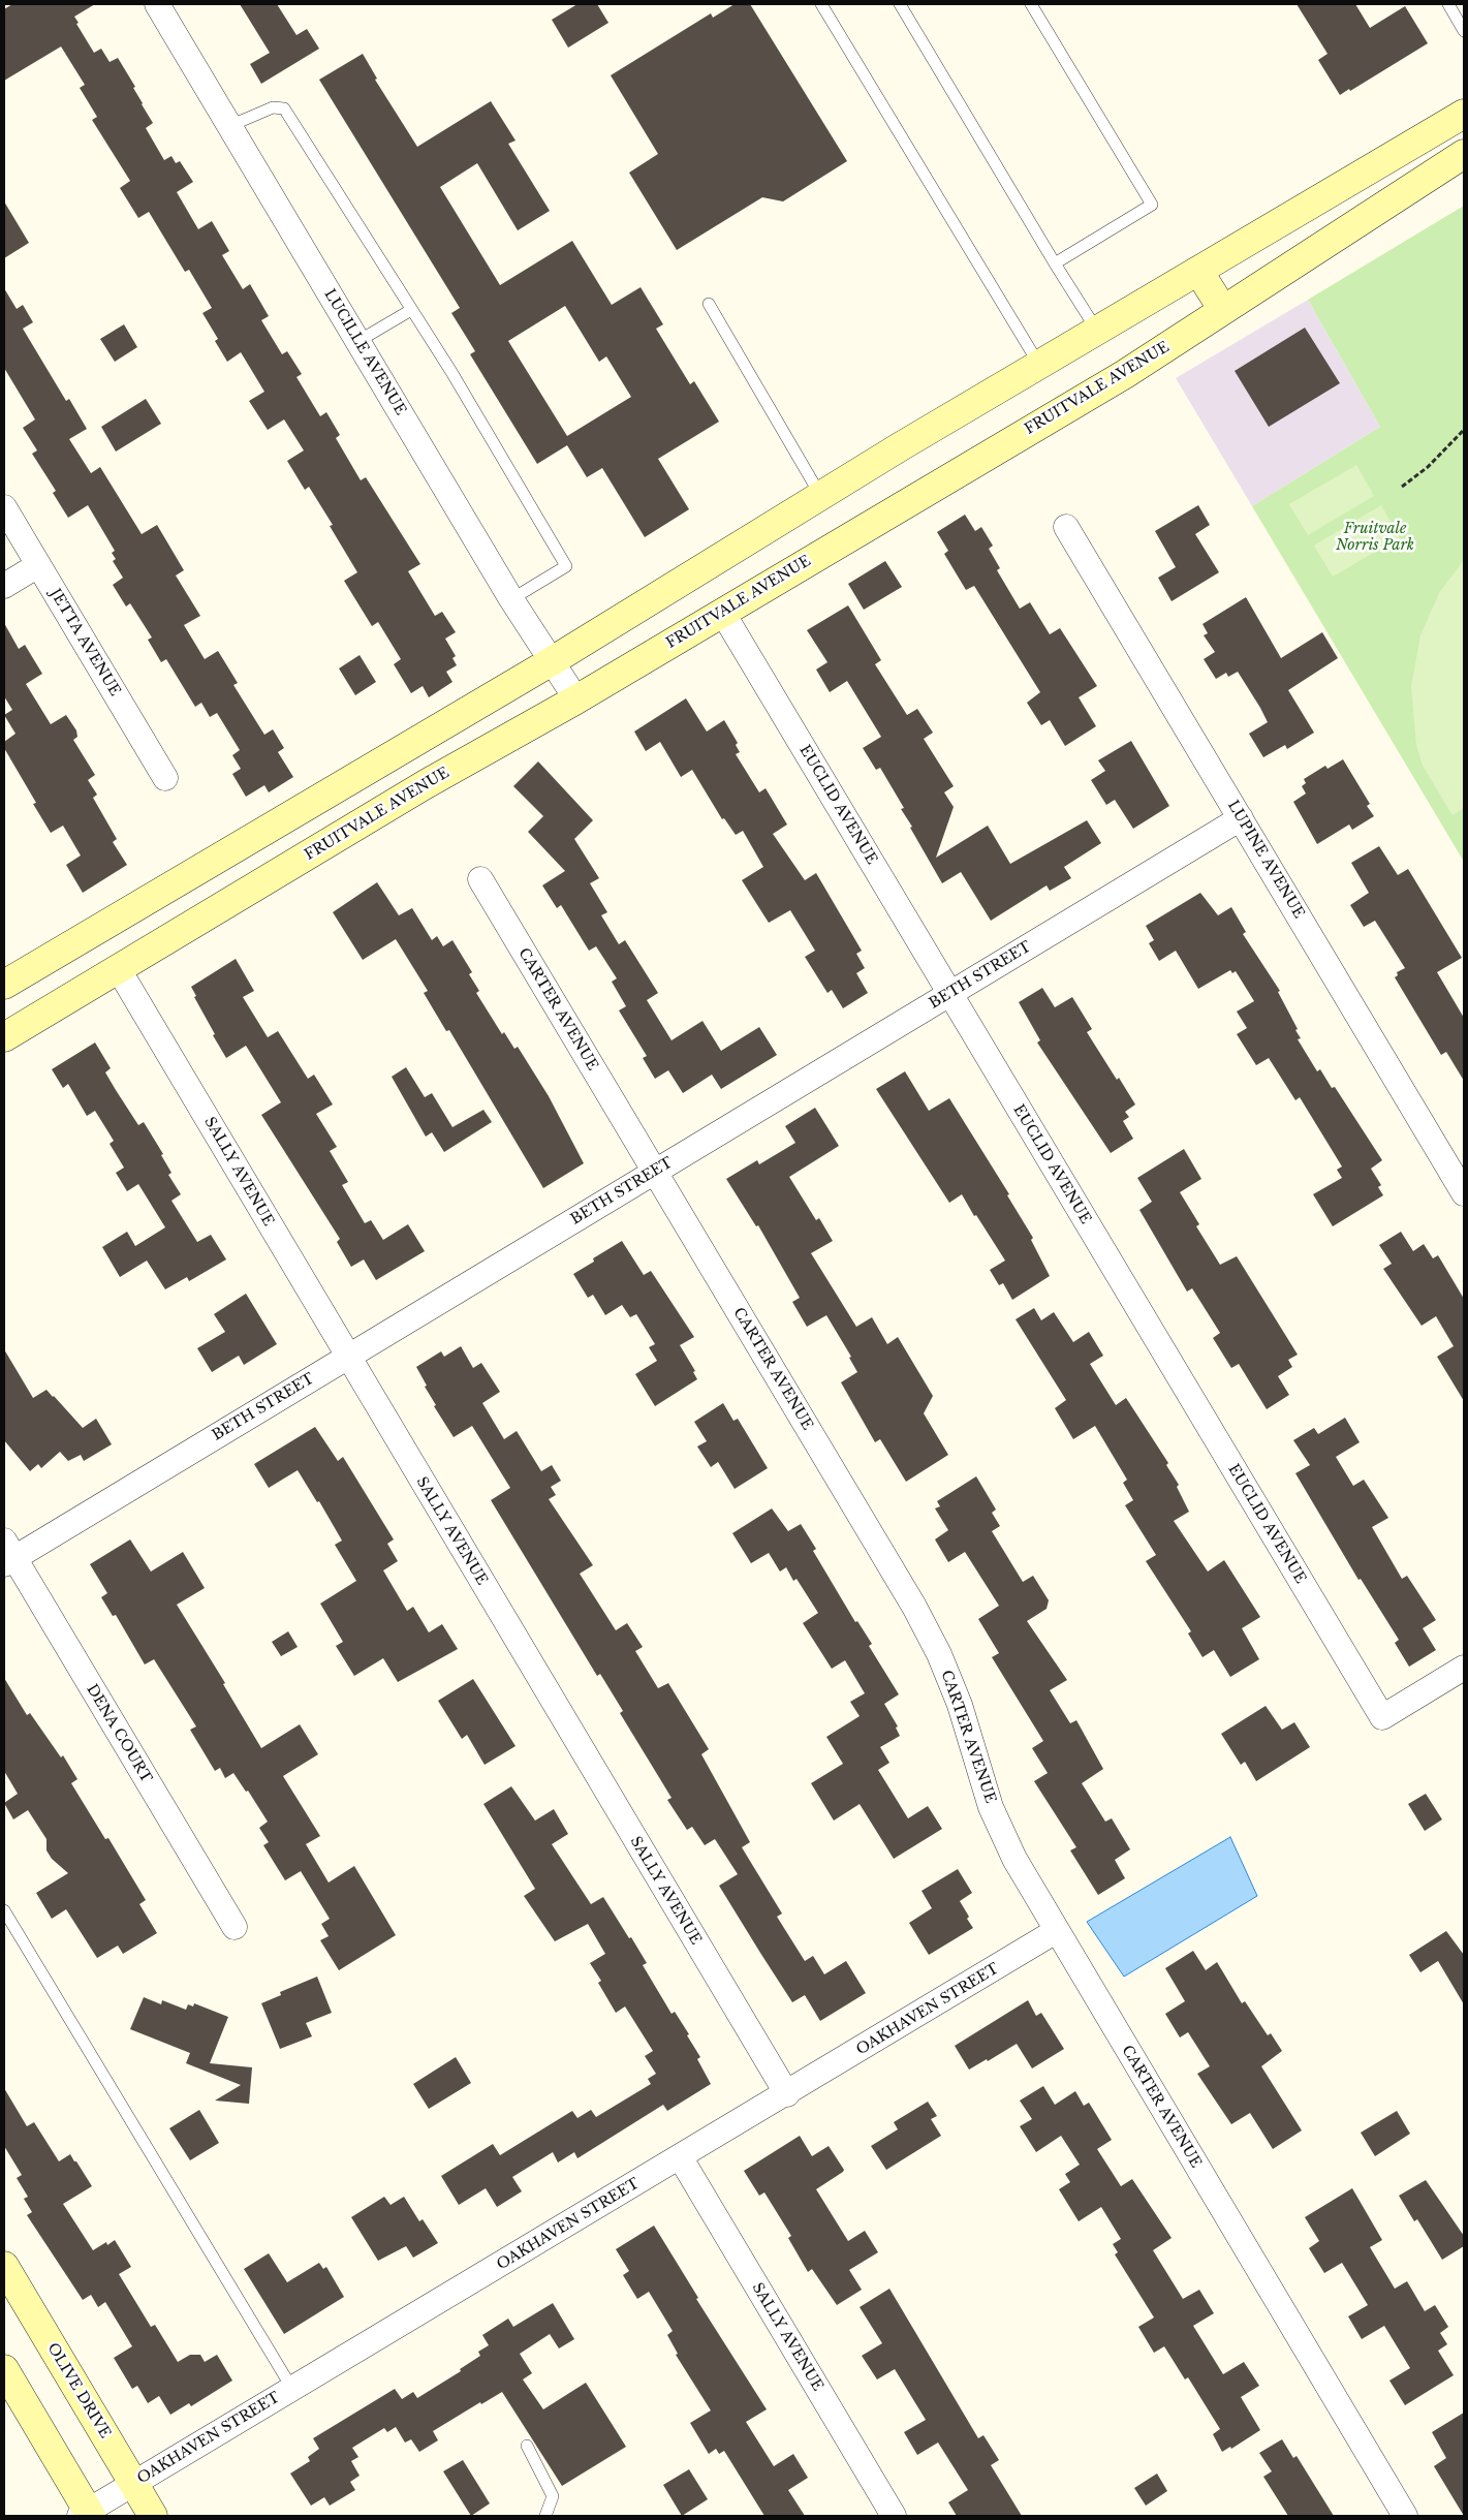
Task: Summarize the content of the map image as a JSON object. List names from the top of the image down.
{
  "streets": {
    "main road": ["FRUITVALE AVENUE", "OLIVE DRIVE"],
    "street": [
      "LUCILLE AVENUE",
      "JETTA AVENUE",
      "EUCLID AVENUE",
      "LUPINE AVENUE",
      "BETH STREET",
      "CARTER AVENUE",
      "SALLY AVENUE",
      "DENA COURT",
      "OAKHAVEN STREET"
    ]
  },
  "crossings": [
    ["LUCILLE AVENUE", "FRUITVALE AVENUE"],
    ["FRUITVALE AVENUE", "EUCLID AVENUE"],
    ["FRUITVALE AVENUE", "SALLY AVENUE"],
    ["EUCLID AVENUE", "BETH STREET"],
    ["LUPINE AVENUE", "BETH STREET"],
    ["BETH STREET", "CARTER AVENUE"],
    ["BETH STREET", "SALLY AVENUE"],
    ["BETH STREET", "DENA COURT"],
    ["CARTER AVENUE", "OAKHAVEN STREET"],
    ["SALLY AVENUE", "OAKHAVEN STREET"],
    ["OAKHAVEN STREET", "OLIVE DRIVE"]
  ],
  "parks": ["Fruitvale Norris Park"]
}
